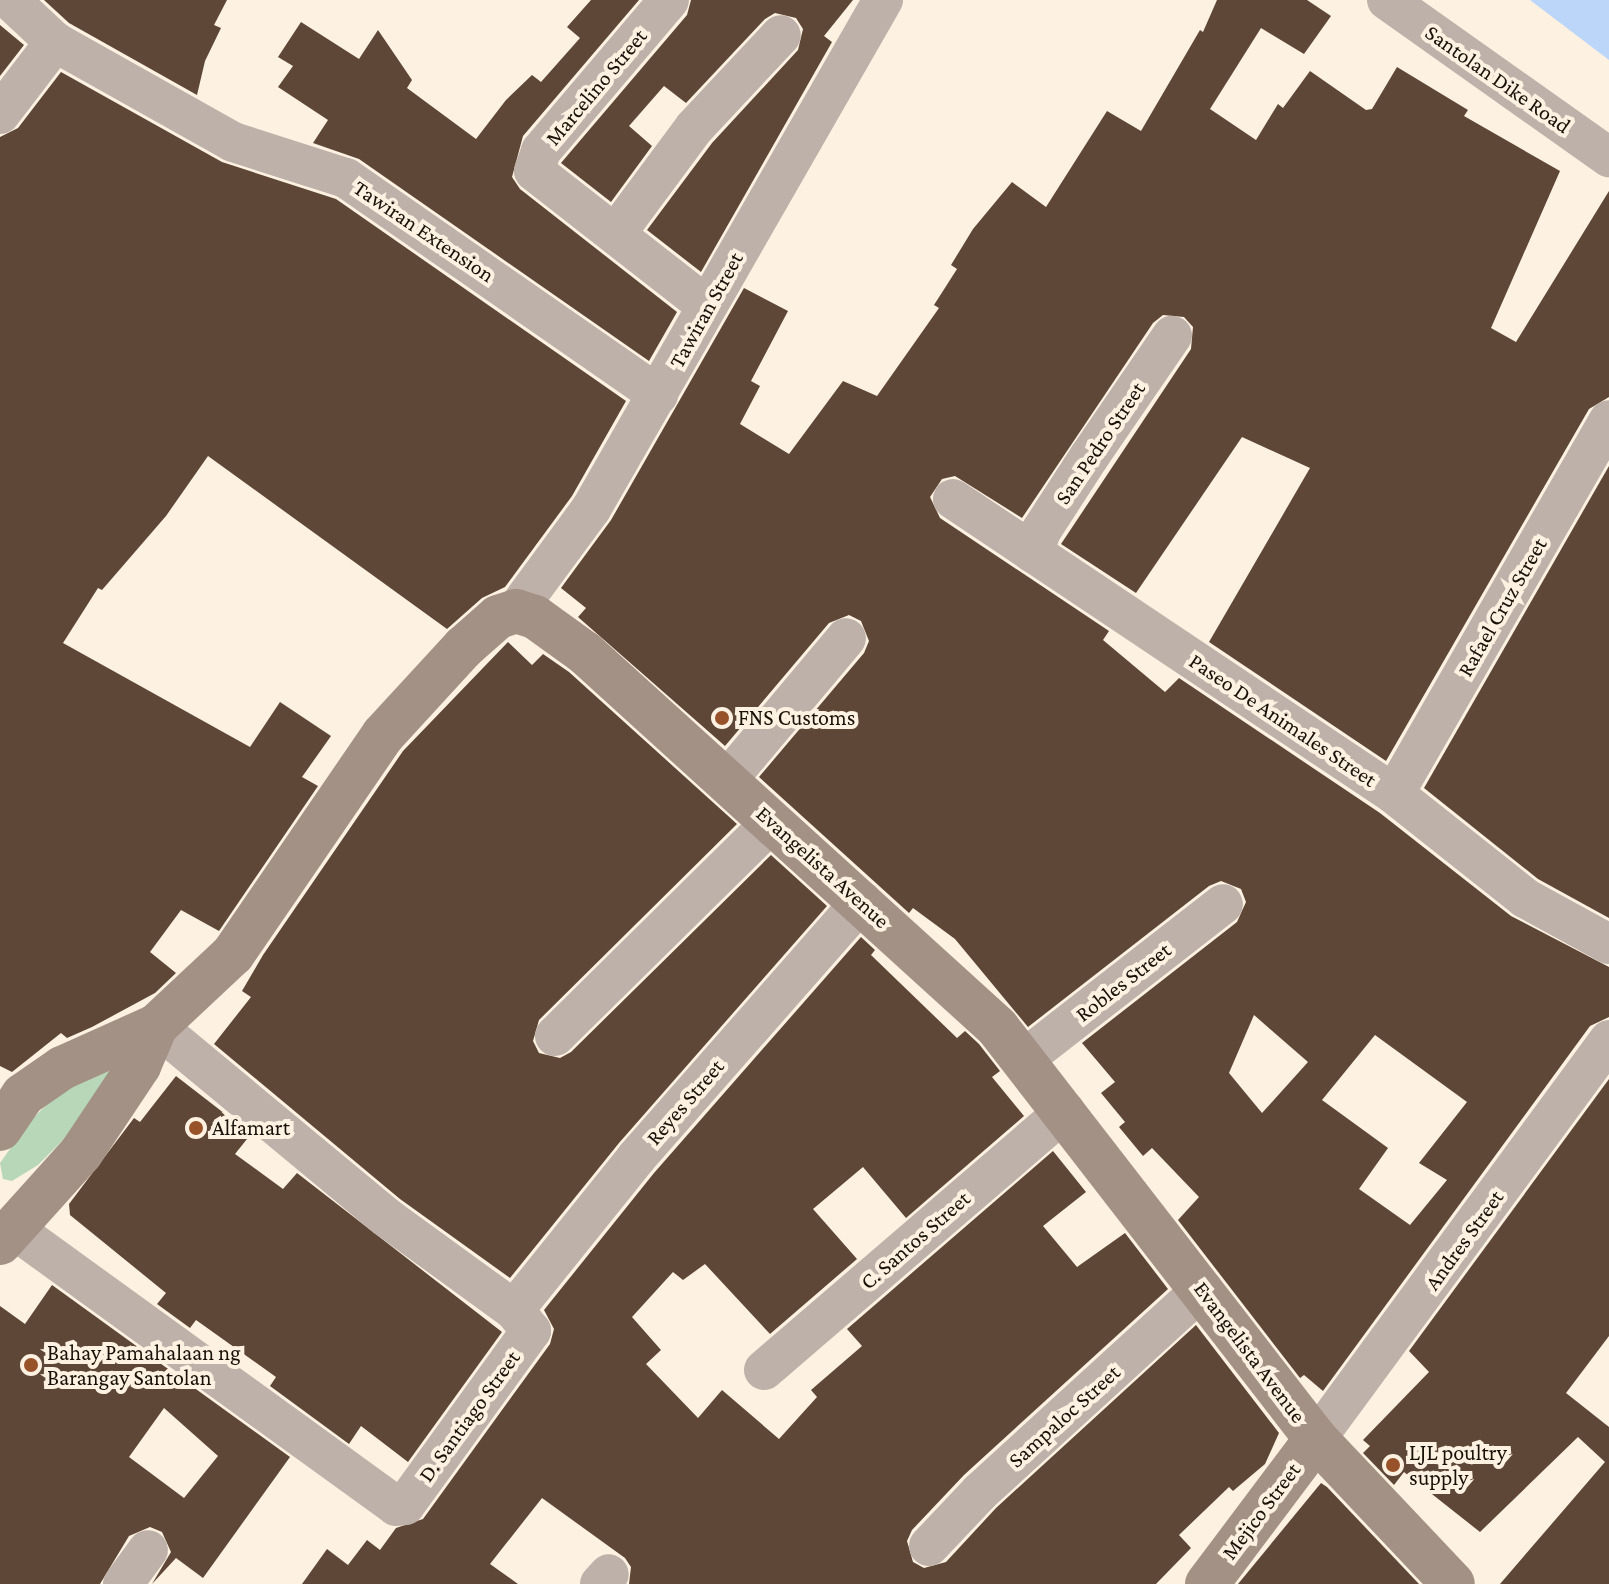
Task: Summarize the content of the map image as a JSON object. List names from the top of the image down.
{
  "streets": {
    "street": [
      "Santolan Dike Road",
      "Marcelino Street",
      "Tawiran Extension",
      "Tawiran Street",
      "San Pedro Street",
      "Rafael Cruz Street",
      "Paseo De Animales Street",
      "Evangelista Avenue",
      "Robles Street",
      "Reyes Street",
      "C. Santos Street",
      "Andres Street",
      "D. Santiago Street",
      "Sampaloc Street",
      "Mejico Street"
    ]
  },
  "crossings": [
    ["Marcelino Street", "Tawiran Street"],
    ["Tawiran Extension", "Tawiran Street"],
    ["Tawiran Street", "Evangelista Avenue"],
    ["San Pedro Street", "Paseo De Animales Street"],
    ["Rafael Cruz Street", "Paseo De Animales Street"],
    ["Evangelista Avenue", "Robles Street"],
    ["Evangelista Avenue", "Reyes Street"],
    ["Evangelista Avenue", "C. Santos Street"],
    ["Evangelista Avenue", "Andres Street"],
    ["Evangelista Avenue", "Sampaloc Street"],
    ["Evangelista Avenue", "Mejico Street"],
    ["Reyes Street", "D. Santiago Street"],
    ["Andres Street", "Mejico Street"]
  ],
  "places": [
    "FNS Customs",
    "Alfamart",
    "Bahay Pamahalaan ng Barangay Santolan",
    "LJL poultry supply"
  ]
}
